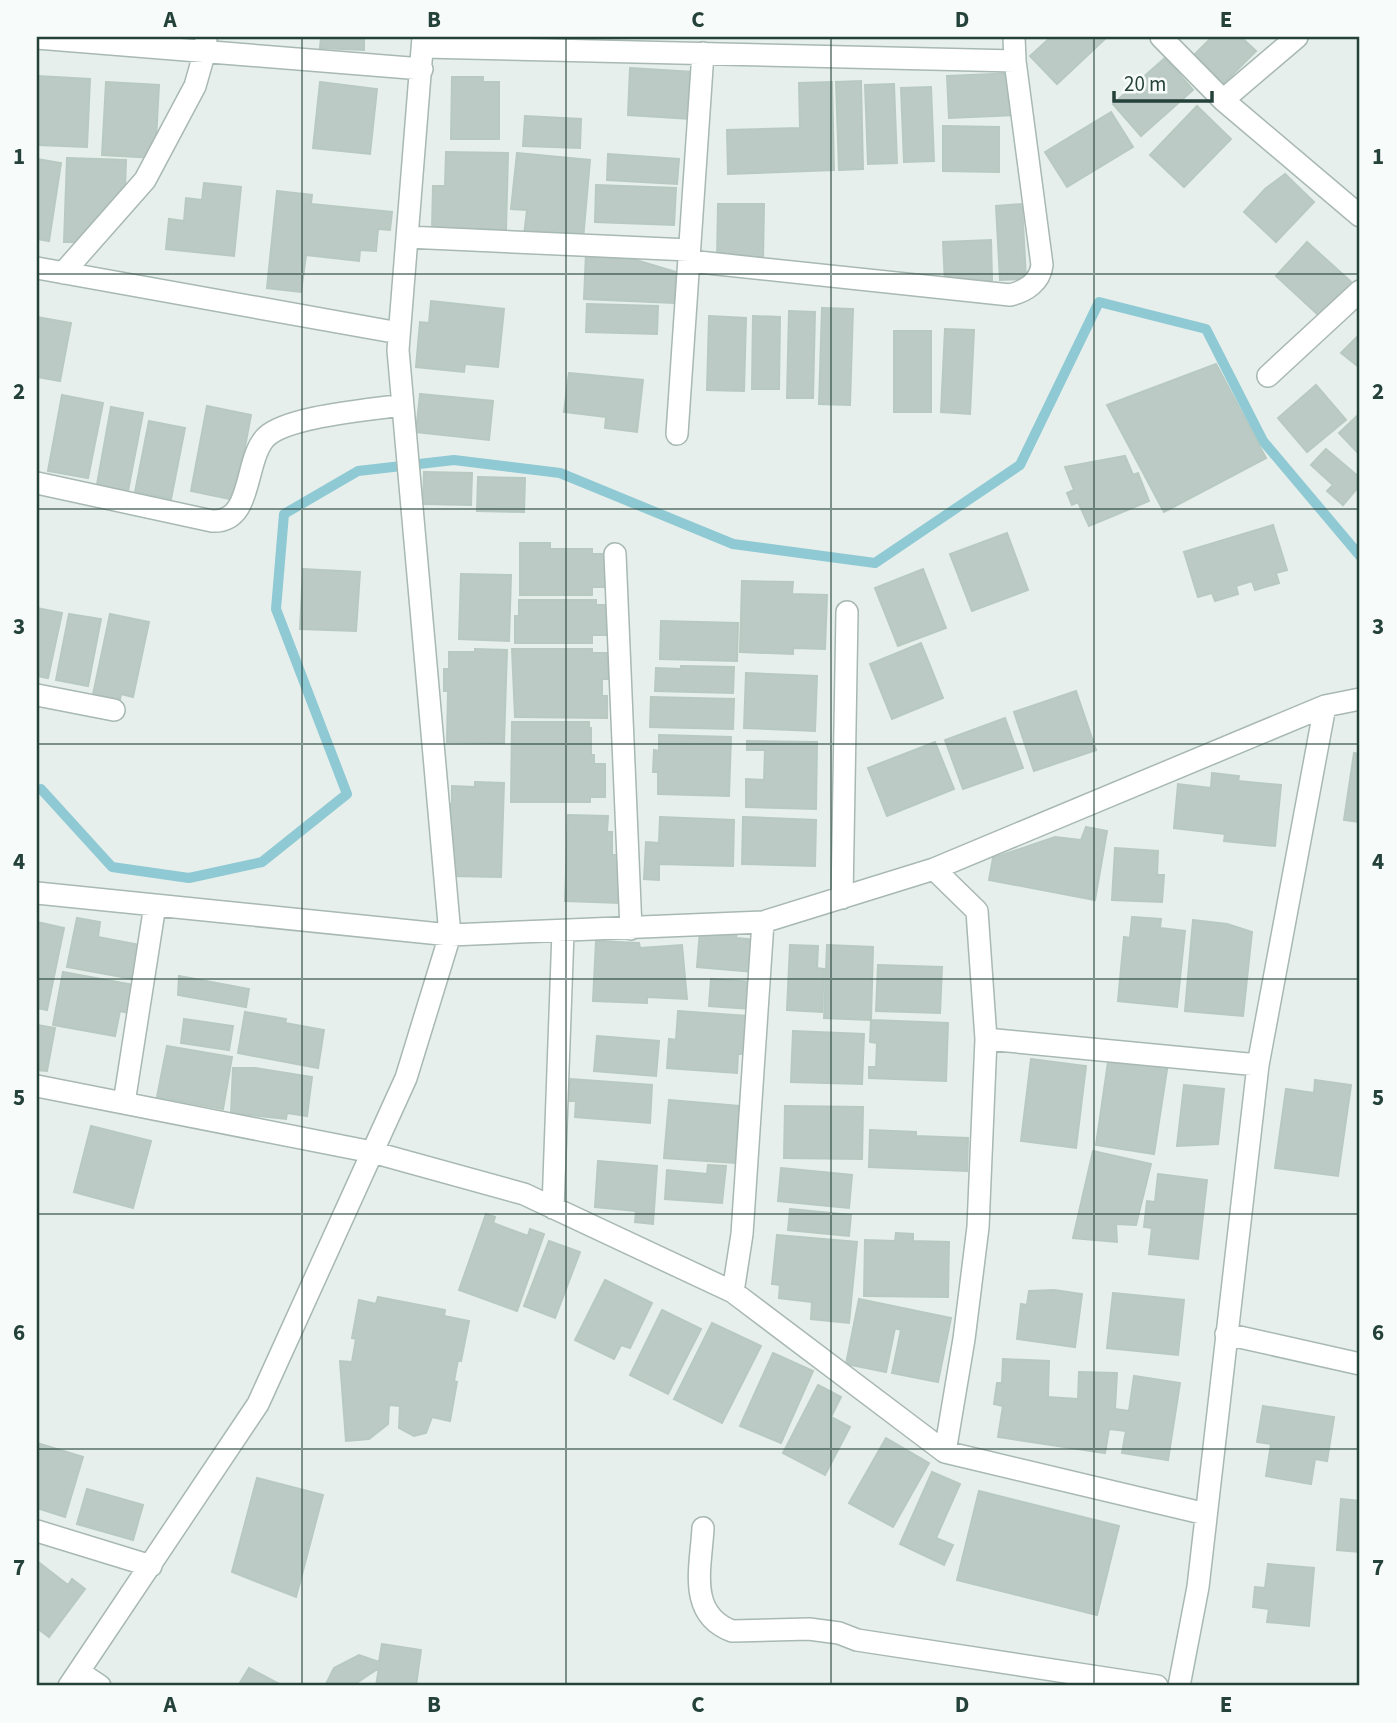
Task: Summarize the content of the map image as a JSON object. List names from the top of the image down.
{
  "scale_bar": "20 m",
  "grid": {
    "columns": [
      "A",
      "B",
      "C",
      "D",
      "E"
    ],
    "rows": [
      "1",
      "2",
      "3",
      "4",
      "5",
      "6",
      "7"
    ]
  }
}
